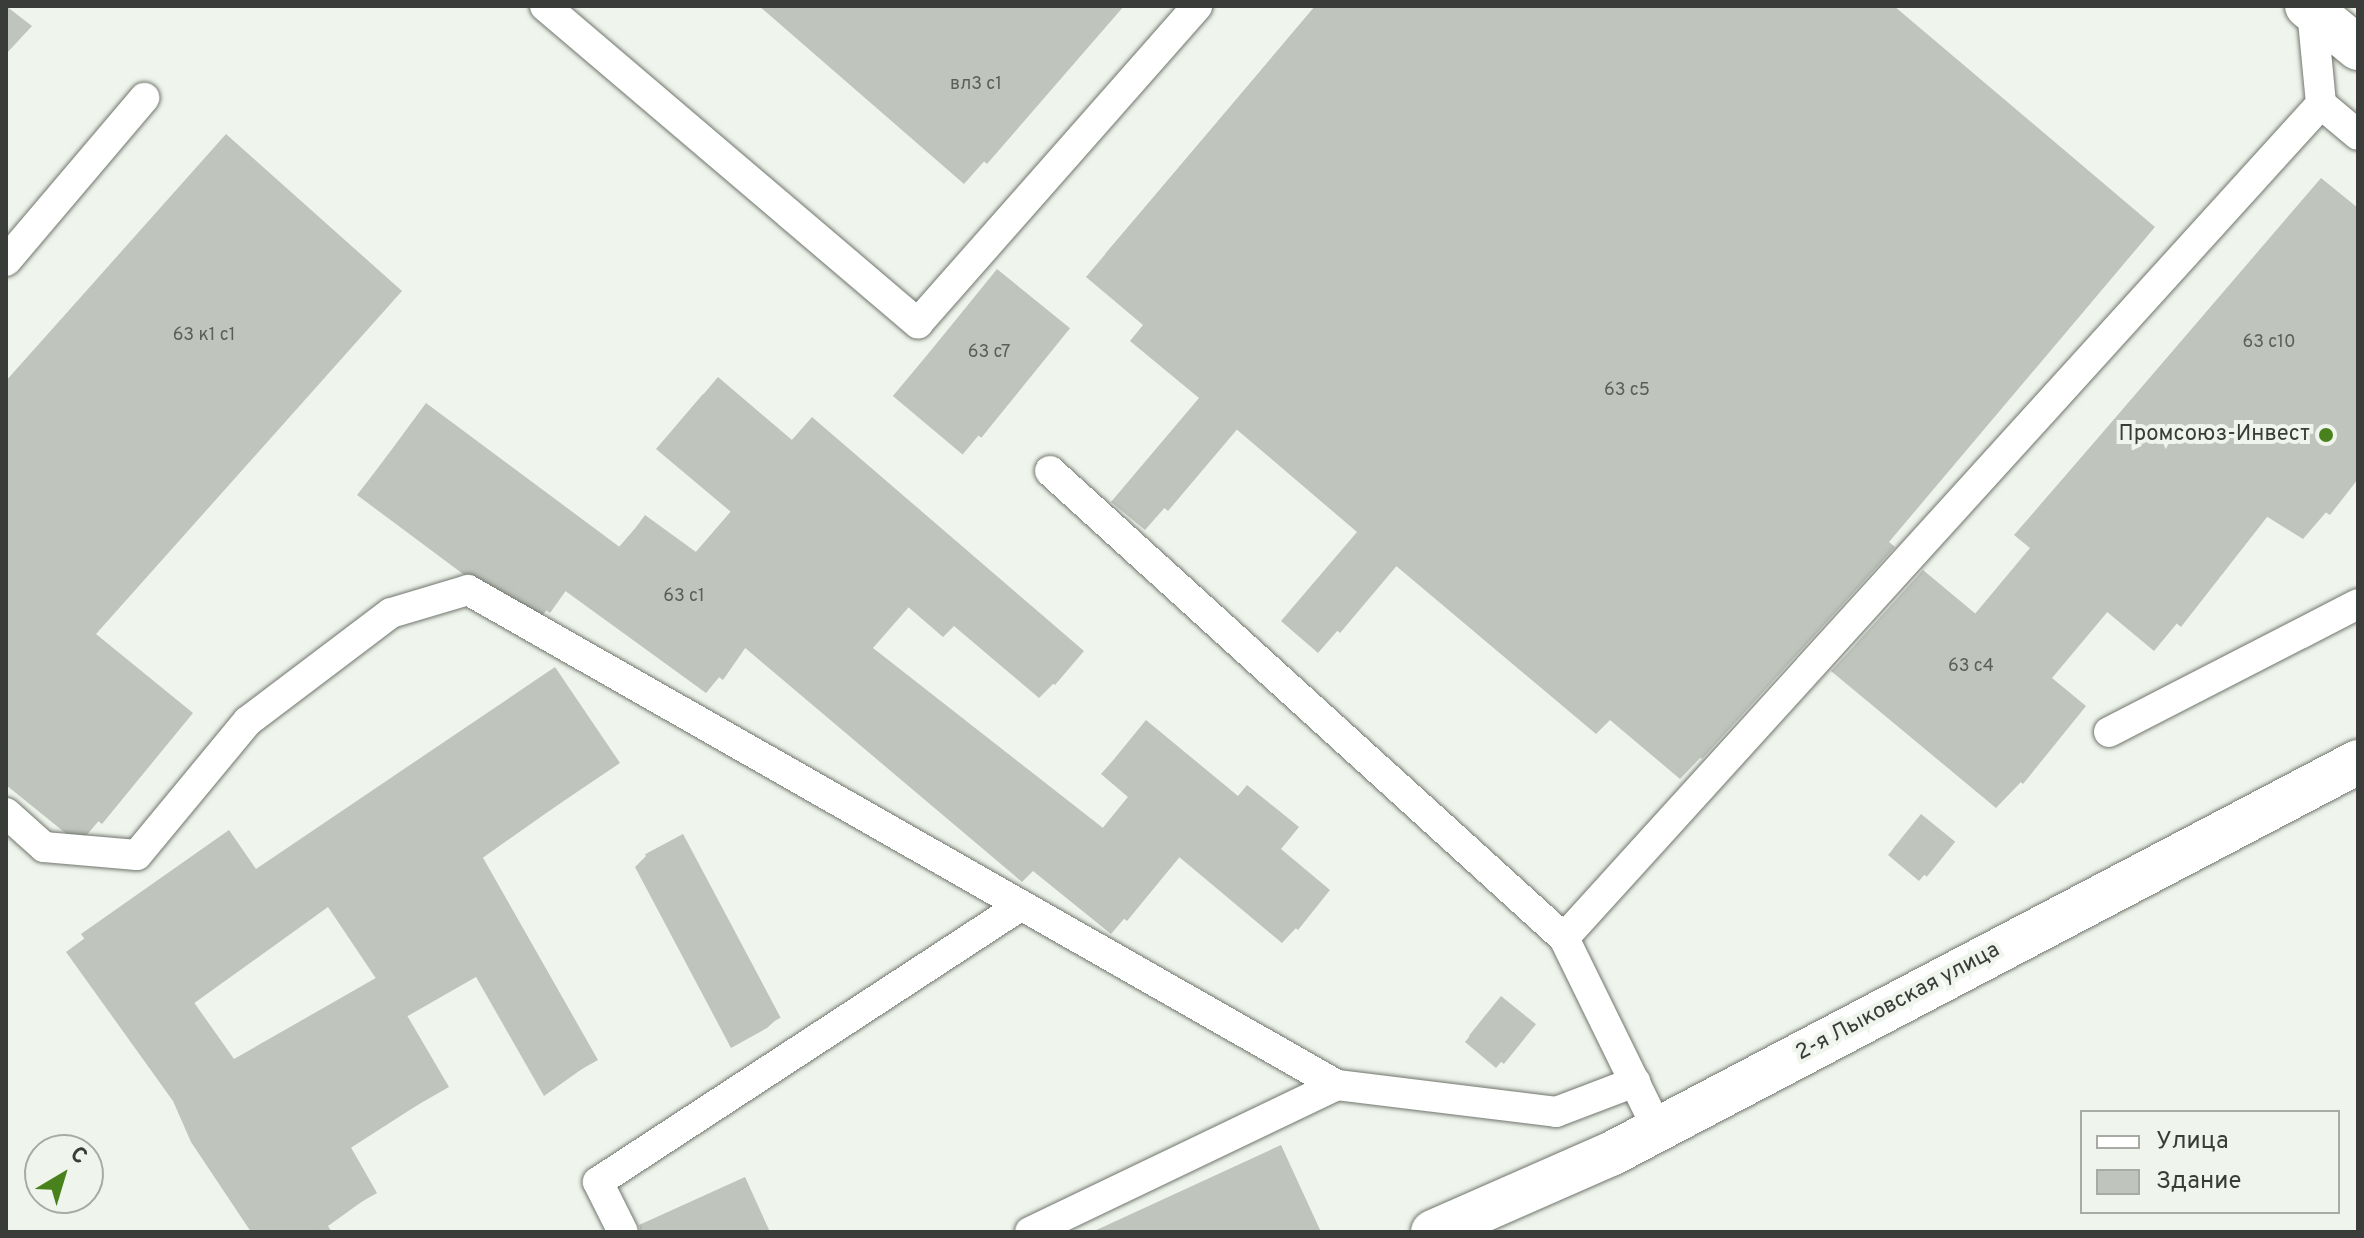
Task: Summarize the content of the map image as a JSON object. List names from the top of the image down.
{
  "streets": {
    "street": ["2-я Лыковская улица"]
  },
  "places": ["Промсоюз-Инвест"],
  "house_numbers": [
    "вл3 с1",
    "63 к1 с1",
    "63 с10",
    "63 с7",
    "63 с5",
    "63 с1",
    "63 с4"
  ],
  "legend": ["Улица", "Здание"],
  "north": "top right"
}
